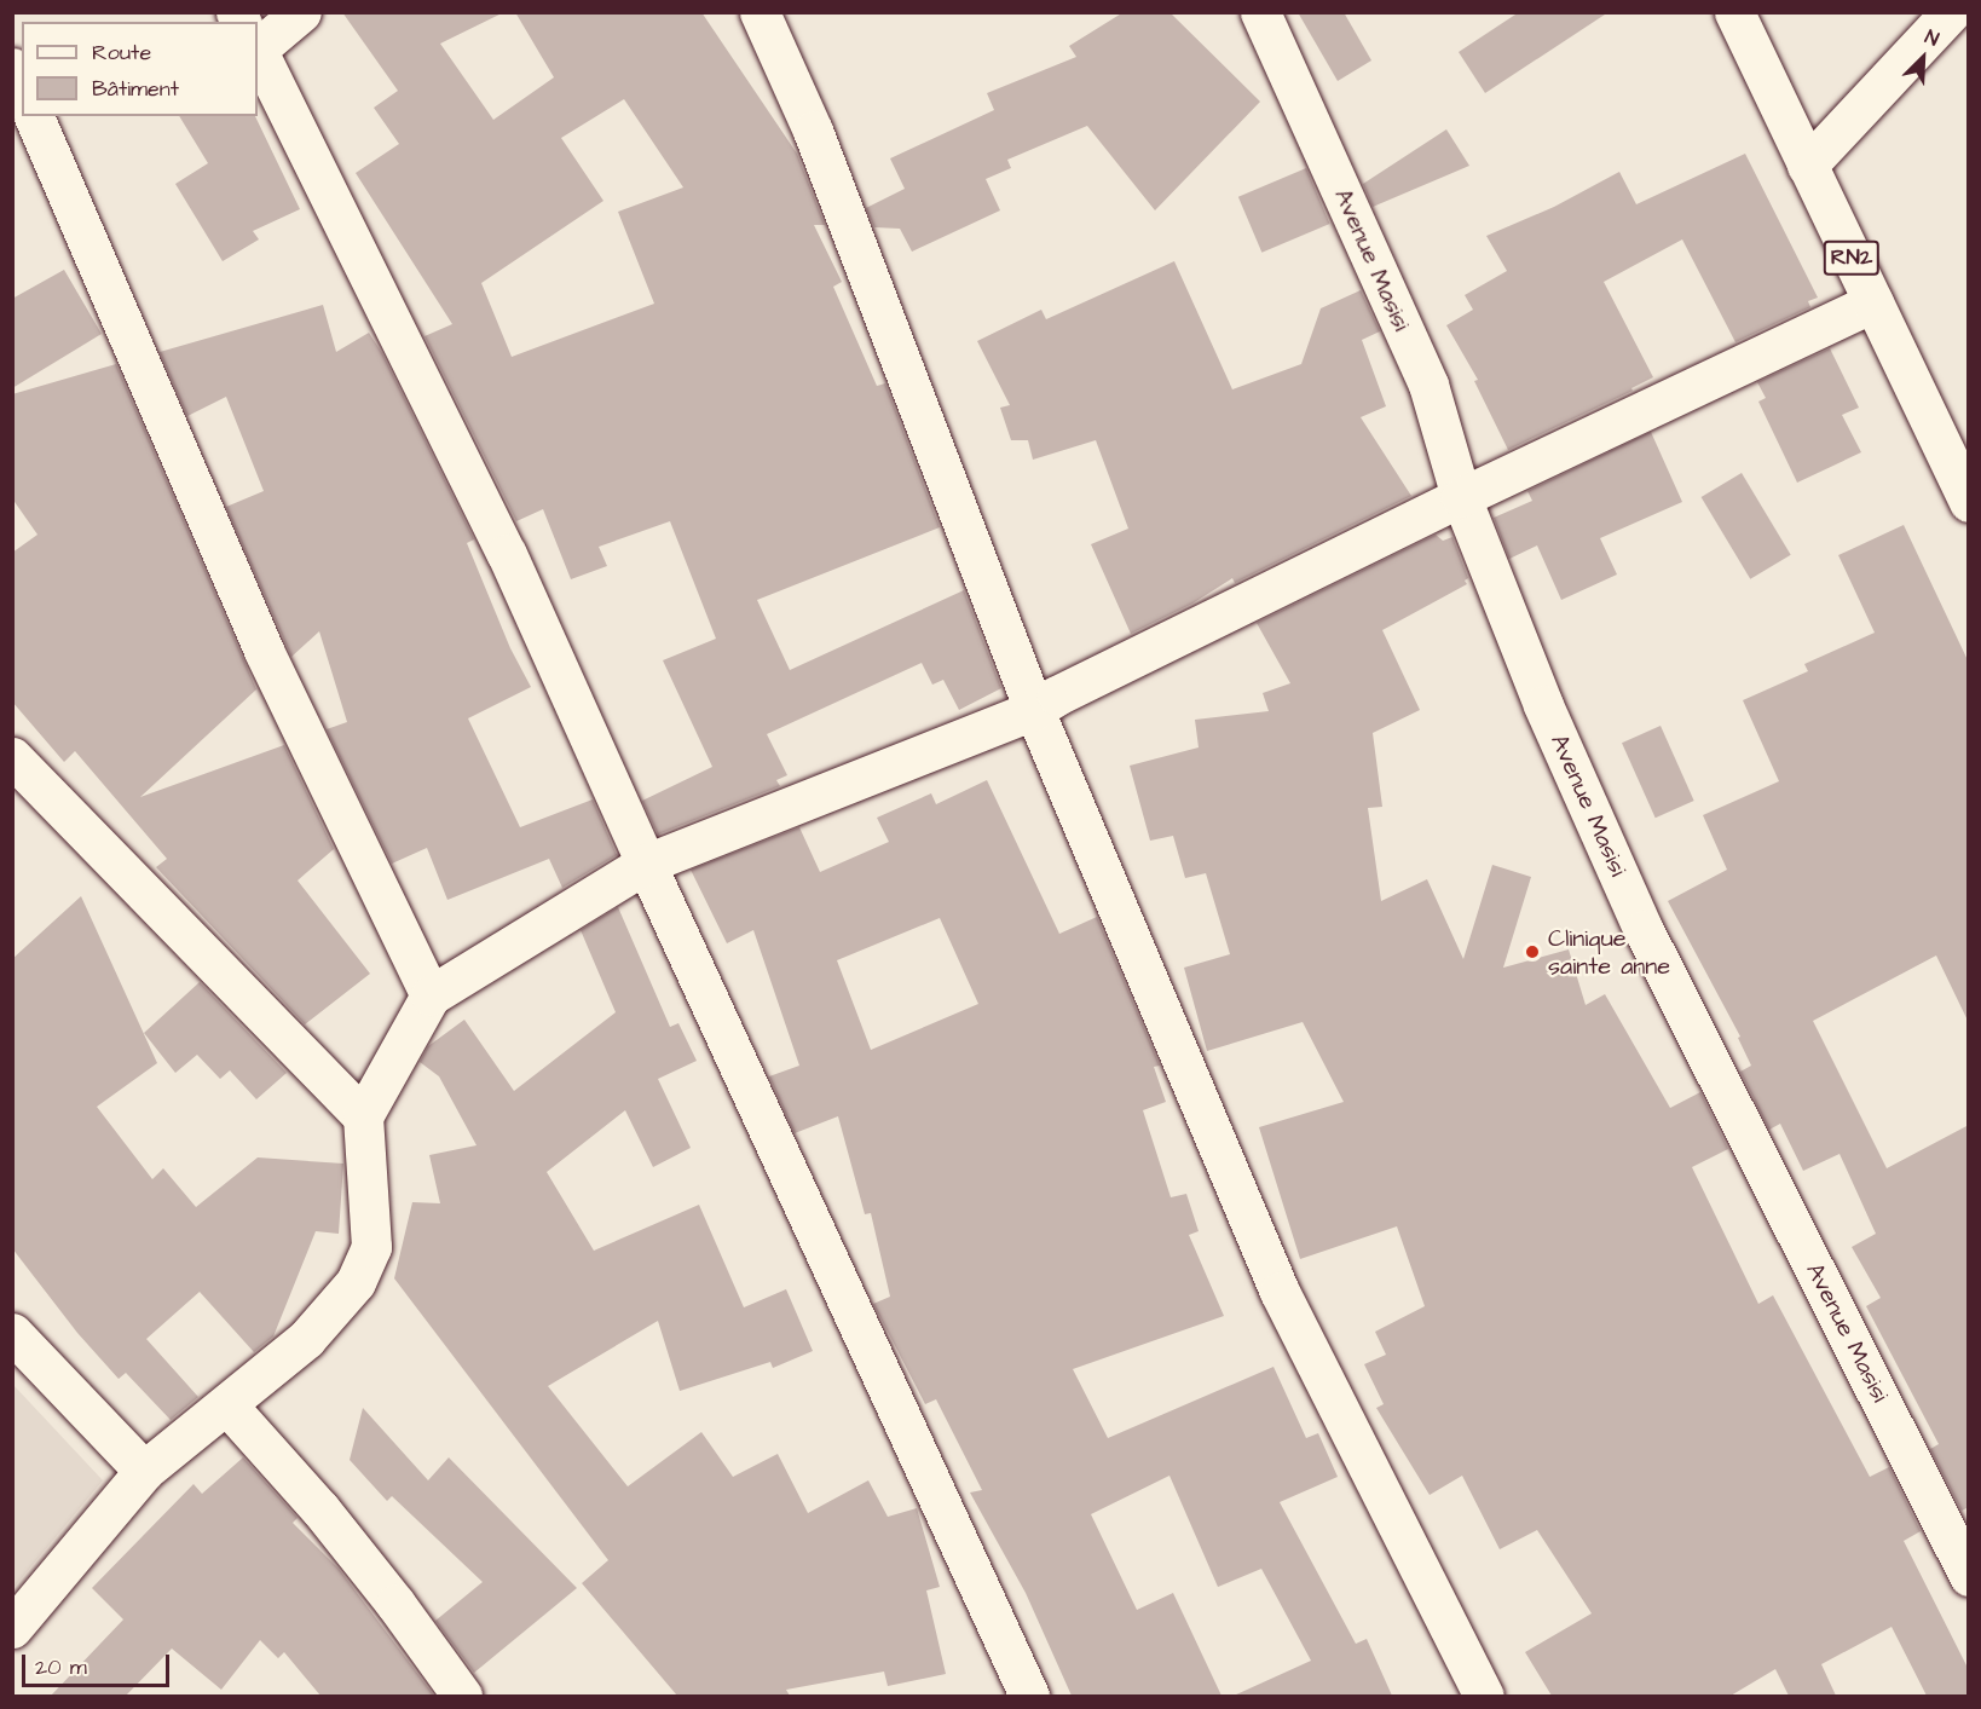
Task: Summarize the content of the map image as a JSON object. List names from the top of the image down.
{
  "streets": {
    "main road": ["RN2", "Avenue Masisi"]
  },
  "places": ["Clinique sainte anne"],
  "legend": ["Route", "Bâtiment"],
  "scale_bar": "20 m",
  "north": "top right"
}
